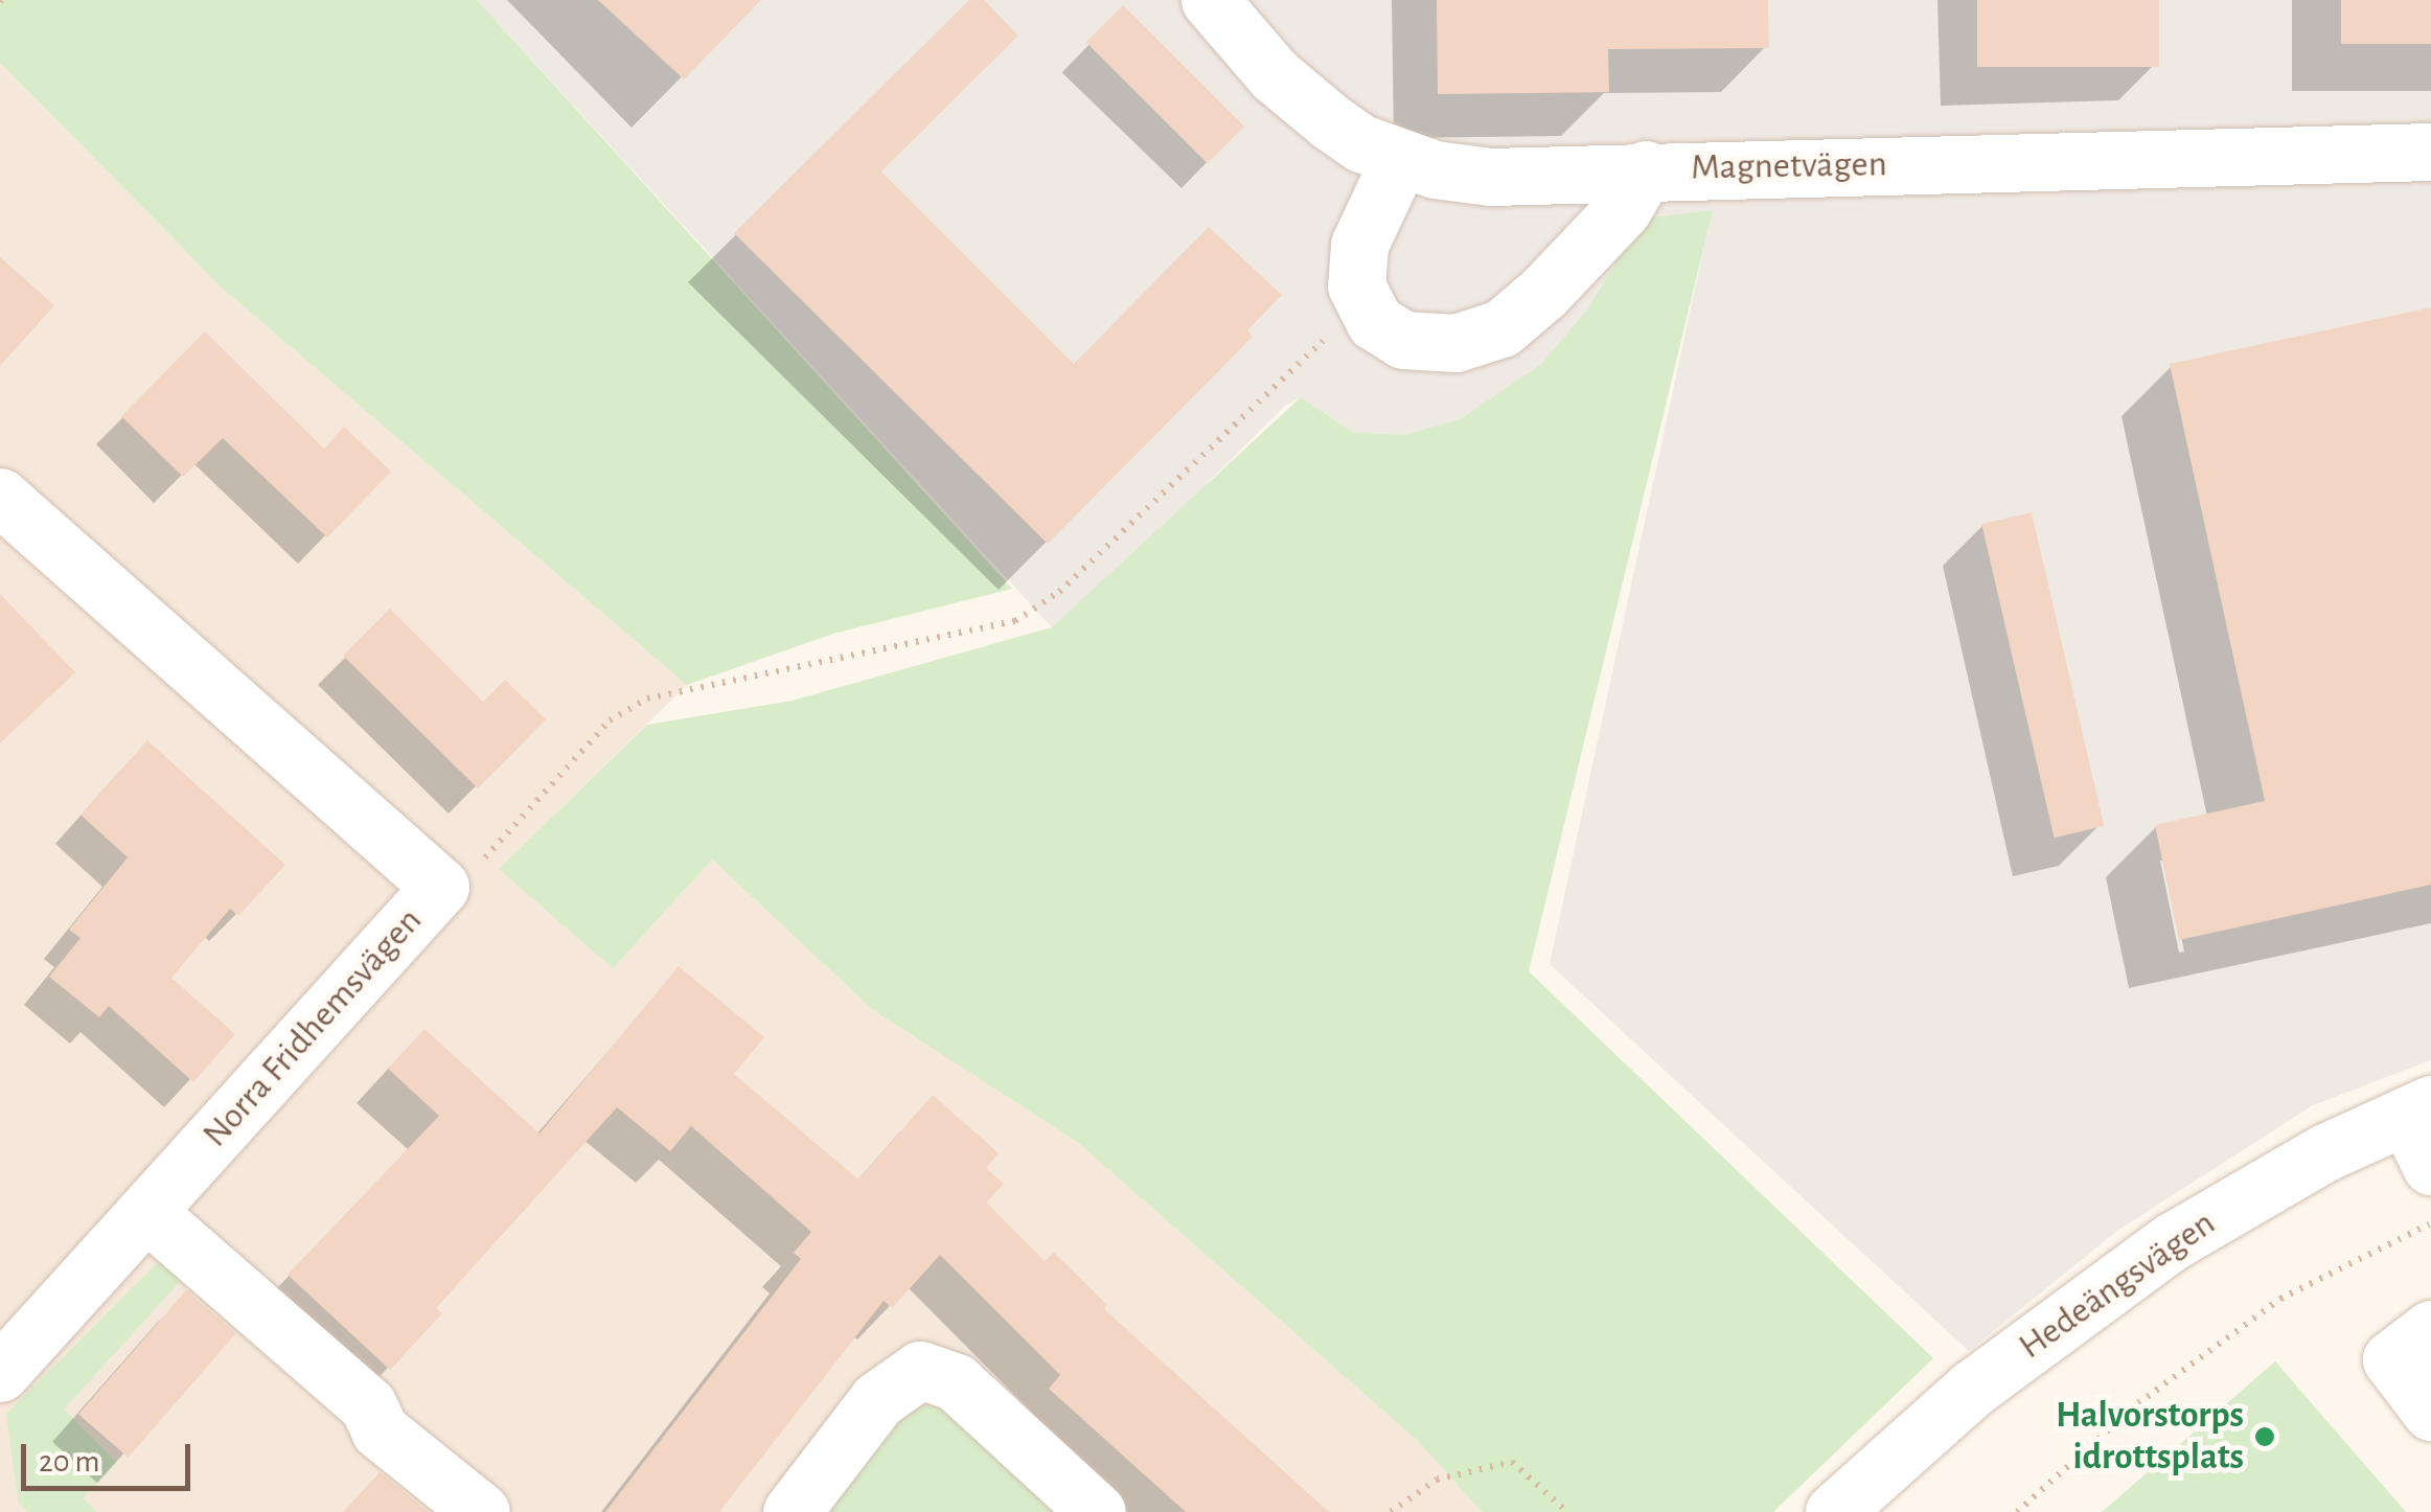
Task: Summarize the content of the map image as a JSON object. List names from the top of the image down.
{
  "streets": {
    "street": ["Magnetvägen", "Norra Fridhemsvägen", "Hedeängsvägen"]
  },
  "places": ["Halvorstorps idrottsplats"],
  "scale_bar": "20 m"
}
